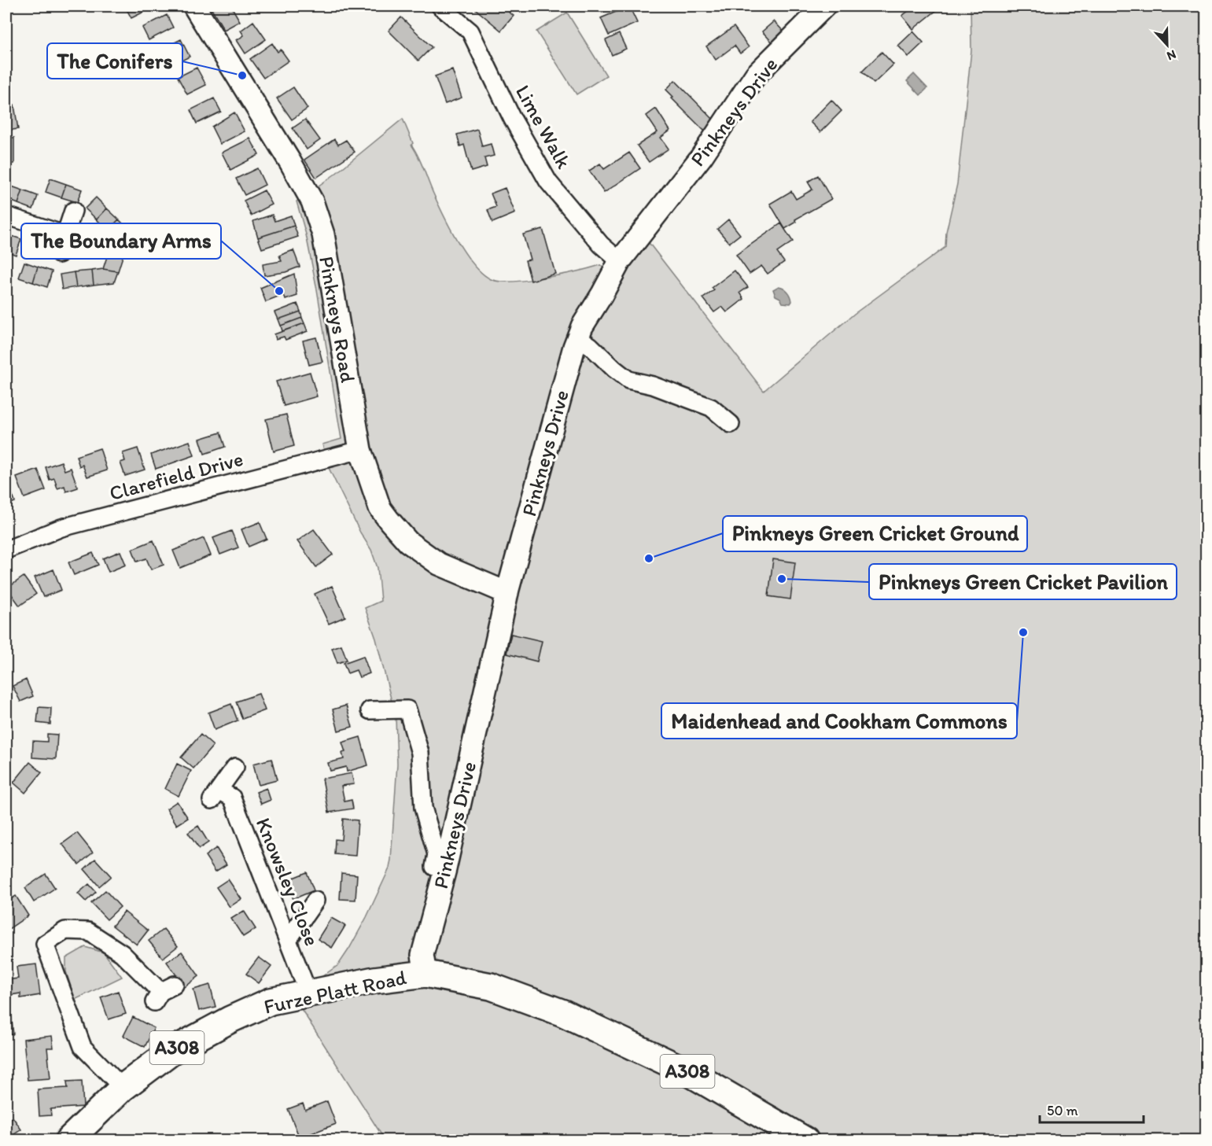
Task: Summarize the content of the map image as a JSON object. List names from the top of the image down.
{
  "streets": {
    "main road": ["Furze Platt Road", "A308"],
    "street": [
      "Pinkneys Drive",
      "Lime Walk",
      "Pinkneys Road",
      "Clarefield Drive",
      "Knowsley Close"
    ]
  },
  "crossings": [
    ["Pinkneys Drive", "Lime Walk"],
    ["Pinkneys Drive", "Pinkneys Road"],
    ["Pinkneys Drive", "Furze Platt Road"],
    ["Pinkneys Road", "Clarefield Drive"],
    ["Knowsley Close", "Furze Platt Road"]
  ],
  "places": [
    "The Conifers",
    "The Boundary Arms",
    "Pinkneys Green Cricket Ground",
    "Pinkneys Green Cricket Pavilion",
    "Maidenhead and Cookham Commons"
  ],
  "scale_bar": "50 m",
  "north": "bottom"
}
